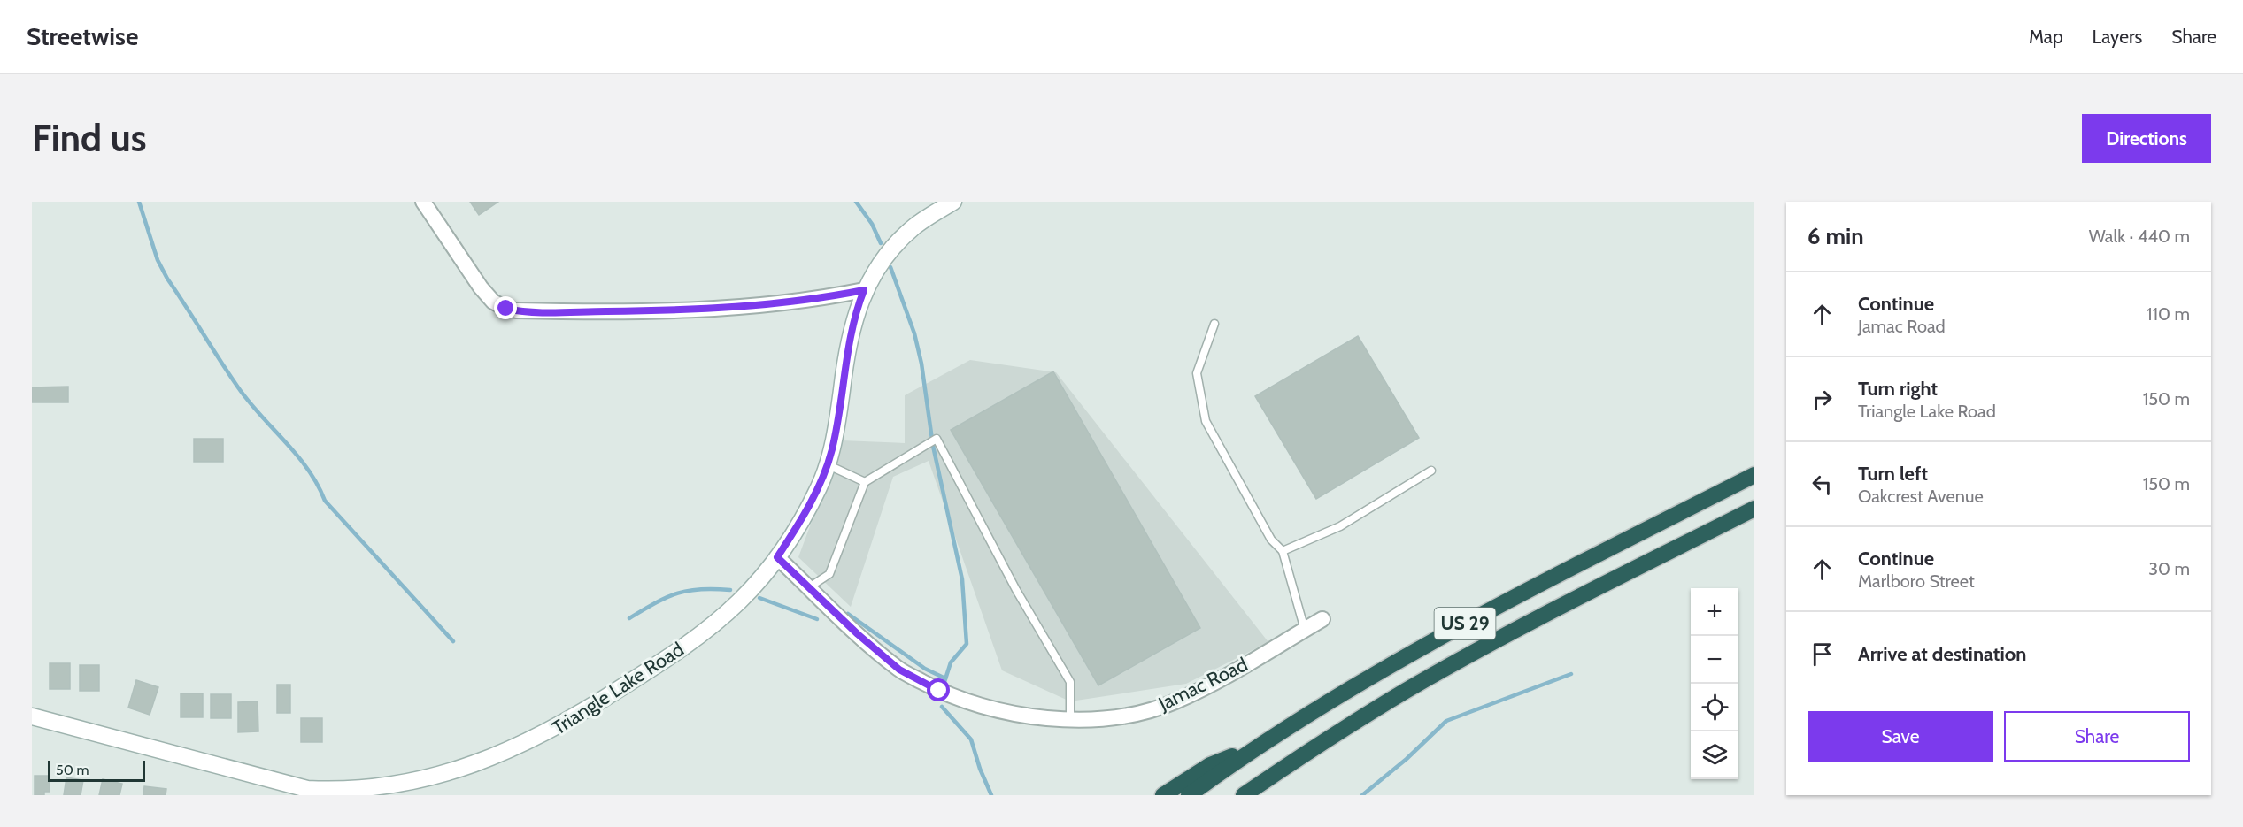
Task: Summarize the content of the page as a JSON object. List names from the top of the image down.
{
  "streets": {
    "highway": ["US 29"],
    "street": ["Jamac Road", "Triangle Lake Road"]
  },
  "crossings": [
    ["Jamac Road", "Triangle Lake Road"]
  ],
  "scale_bar": "50 m",
  "page": {
    "header": "Streetwise",
    "nav": ["Map", "Layers", "Share"],
    "buttons": [
      "Directions",
      ["Save", "Share"]
    ],
    "title": "Find us",
    "heading": ["6 min", "Walk · 440 m"],
    "list": [
      ["Continue", "Jamac Road", "110 m"],
      ["Turn right", "Triangle Lake Road", "150 m"],
      ["Turn left", "Oakcrest Avenue", "150 m"],
      ["Continue", "Marlboro Street", "30 m"],
      "Arrive at destination"
    ],
    "map_buttons": ["+", "−"],
    "scale": "50 m"
  }
}
